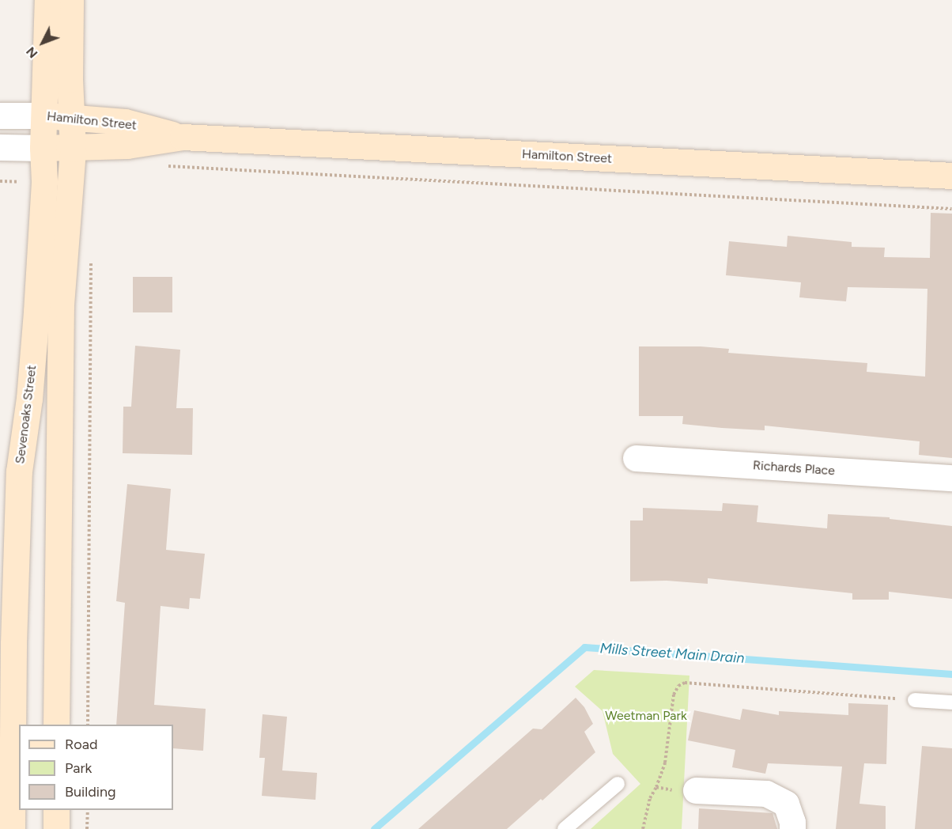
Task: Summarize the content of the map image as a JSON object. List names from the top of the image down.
{
  "streets": {
    "main road": ["Hamilton Street", "Sevenoaks Street"],
    "street": ["Richards Place"]
  },
  "crossings": [
    ["Hamilton Street", "Sevenoaks Street"]
  ],
  "water": ["Mills Street Main Drain"],
  "parks": ["Weetman Park"],
  "legend": ["Road", "Park", "Building"],
  "north": "bottom left"
}
